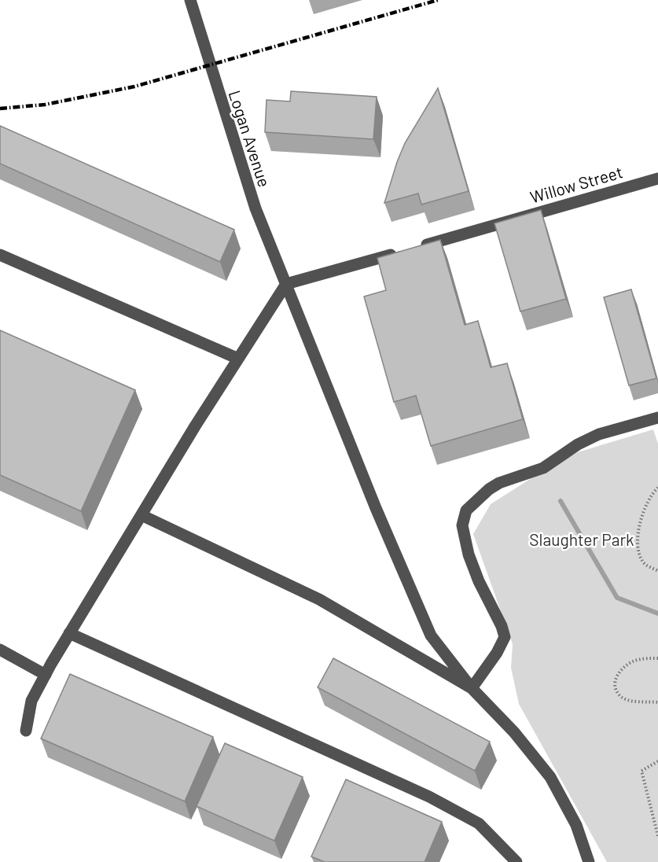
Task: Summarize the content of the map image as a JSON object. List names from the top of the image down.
{
  "streets": {
    "street": ["Logan Avenue", "Willow Street"]
  },
  "parks": ["Slaughter Park"]
}
